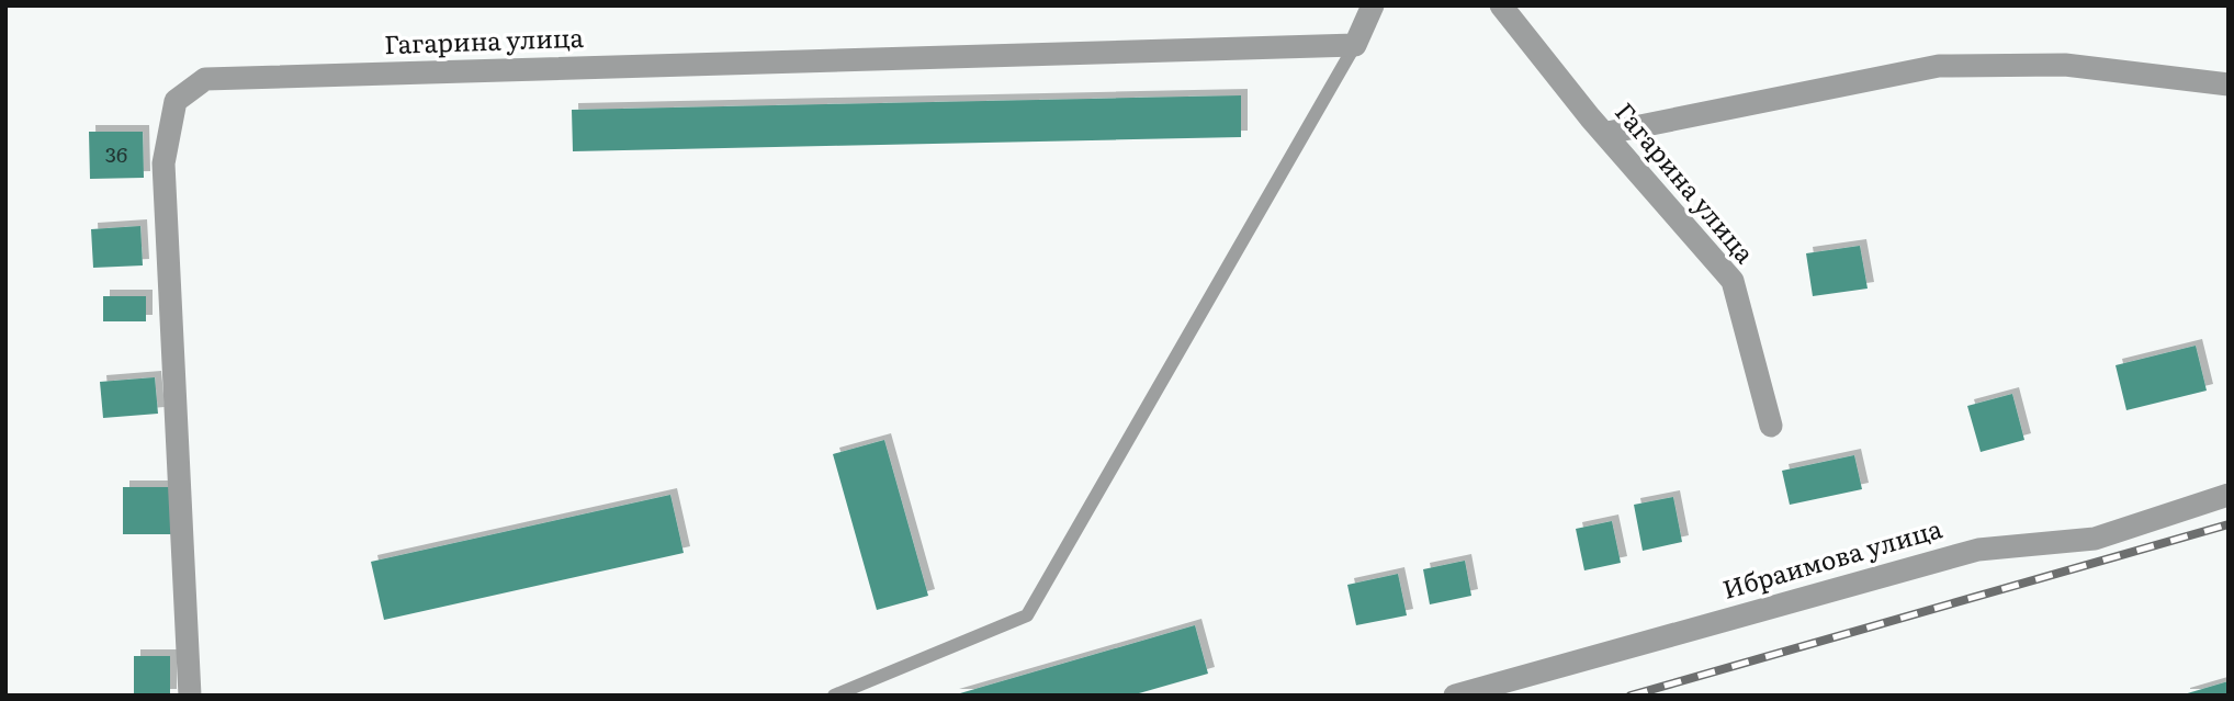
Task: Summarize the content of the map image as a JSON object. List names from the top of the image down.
{
  "streets": {
    "street": ["Гагарина улица", "Ибраимова улица"]
  },
  "house_numbers": ["36"]
}
